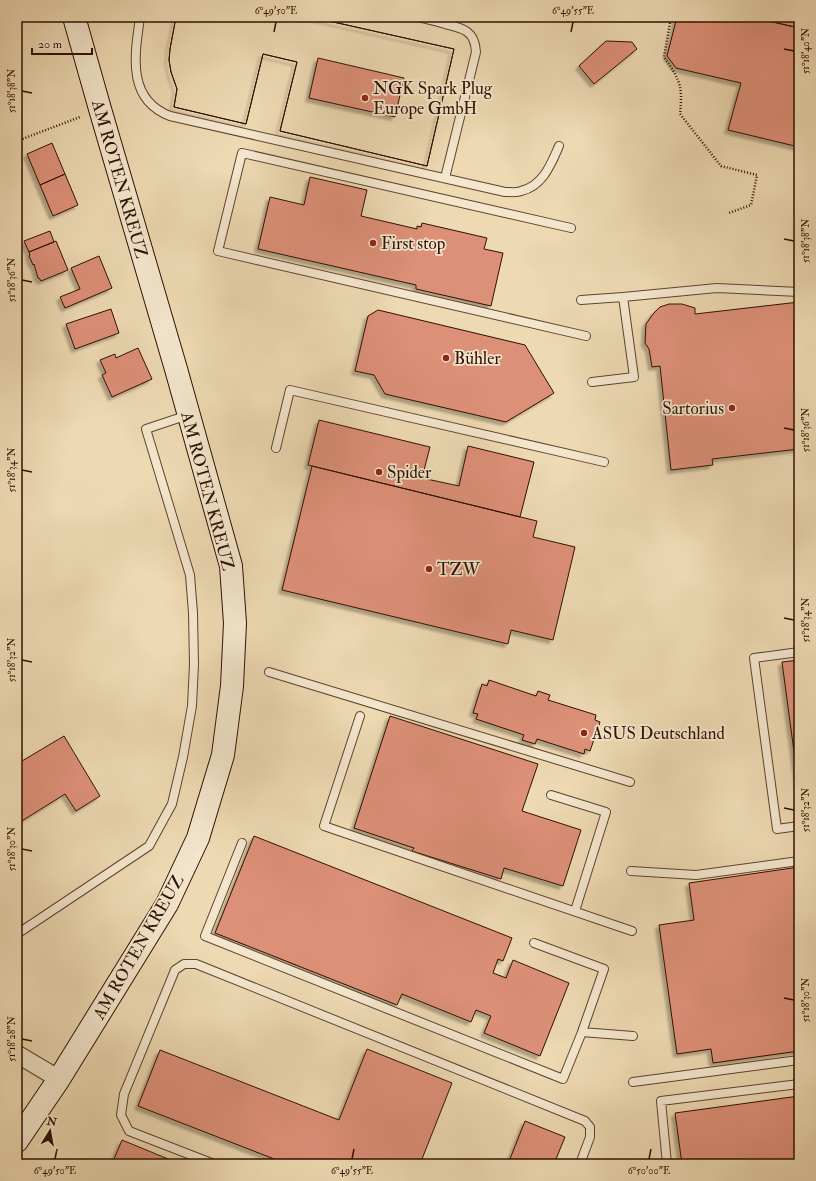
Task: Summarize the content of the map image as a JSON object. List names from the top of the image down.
{
  "streets": {
    "street": ["AM ROTEN KREUZ"]
  },
  "places": [
    "NGK Spark Plug Europe GmbH",
    "First stop",
    "Bühler",
    "Sartorius",
    "Spider",
    "TZW",
    "ASUS Deutschland"
  ],
  "scale_bar": "20 m",
  "north": "top",
  "coordinates": [
    "6°49'50\"E",
    "6°49'55\"E",
    "51°18'40\"N",
    "51°18'38\"N",
    "51°18'36\"N",
    "51°18'34\"N",
    "51°18'32\"N",
    "51°18'30\"N",
    "51°18'28\"N",
    "6°50'00\"E"
  ]
}
